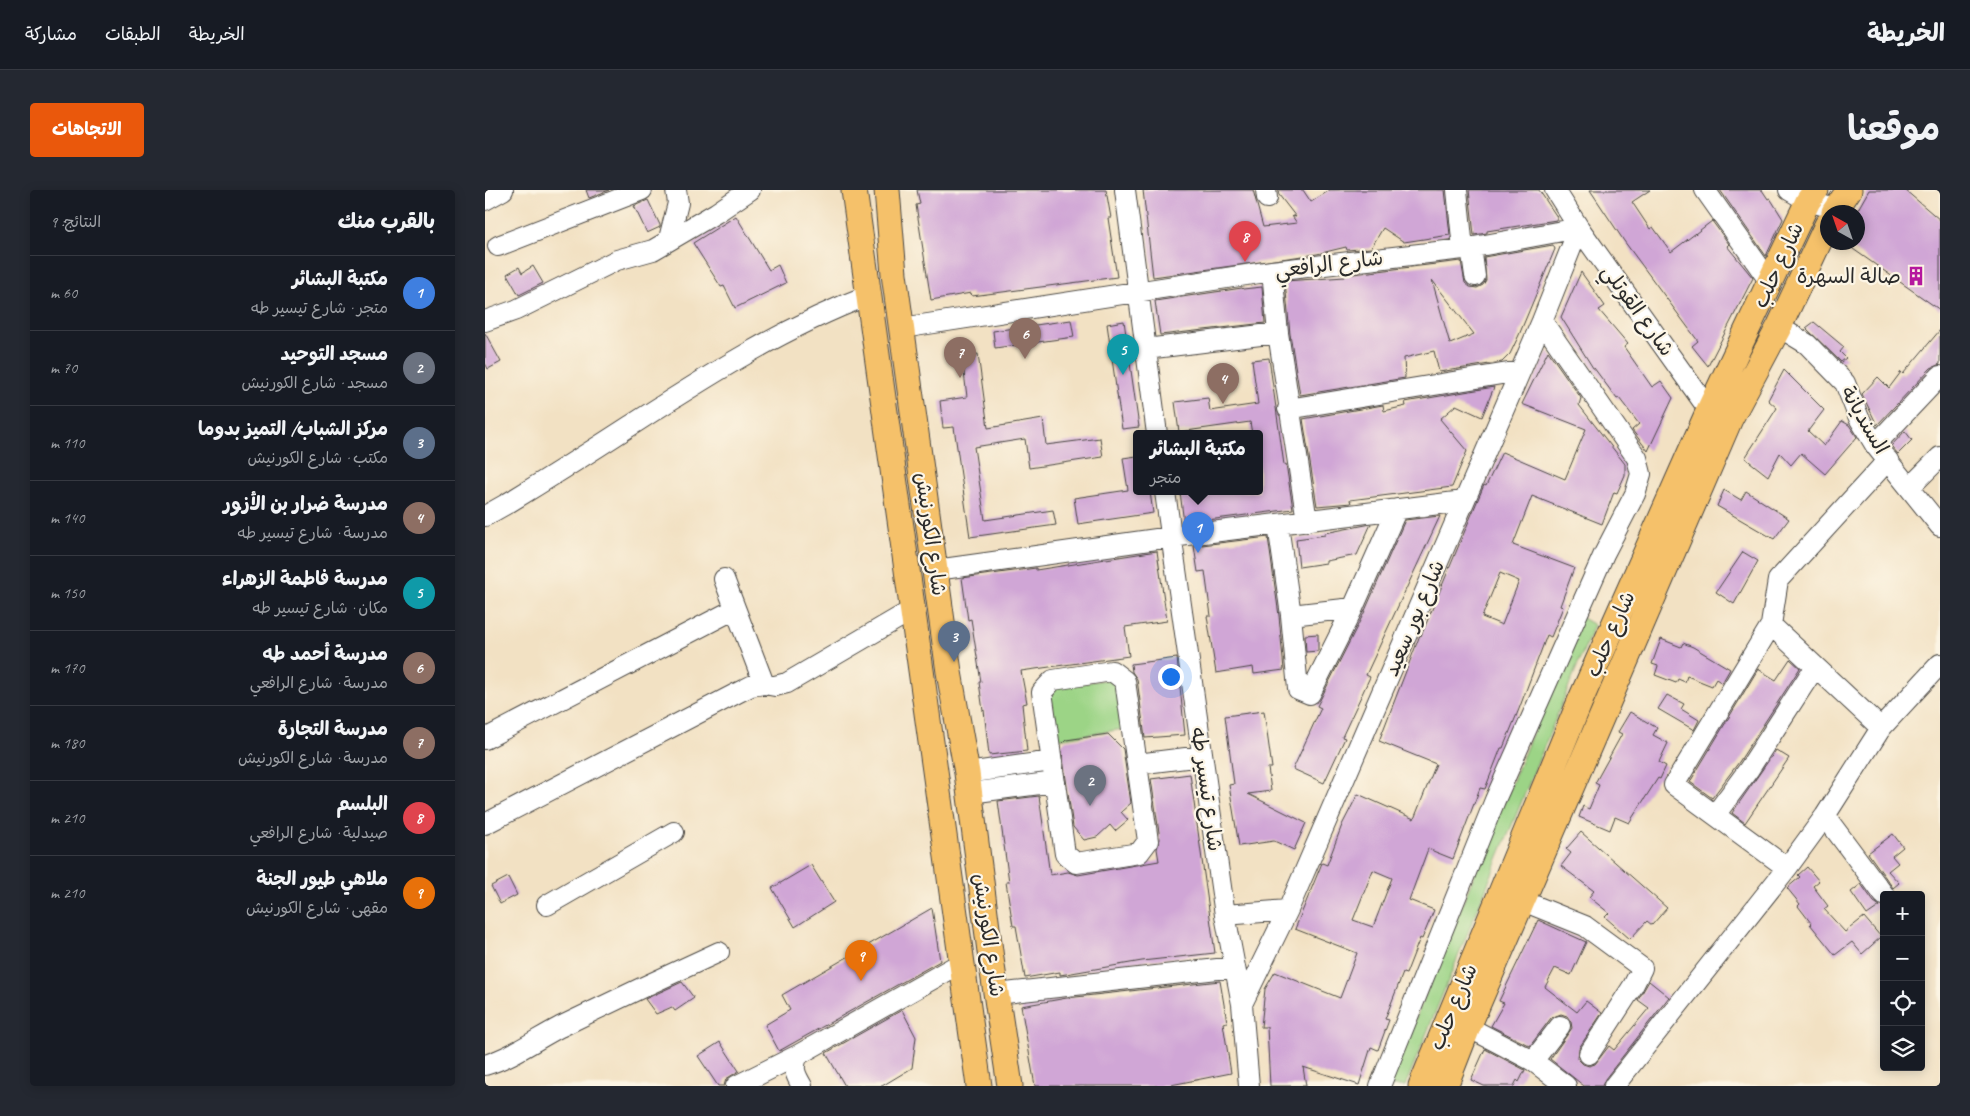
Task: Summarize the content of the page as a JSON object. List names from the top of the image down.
{
  "streets": {
    "main road": ["شارع حلب", "شارع الكورنيش"],
    "street": [
      "شارع الرافعي",
      "شارع القوتلي",
      "السنديانة",
      "شارع بور سعيد",
      "شارع تيسير طه"
    ]
  },
  "crossings": [
    ["شارع الرافعي", "شارع القوتلي"],
    ["شارع الرافعي", "شارع الكورنيش"],
    ["شارع الرافعي", "شارع بور سعيد"],
    ["شارع حلب", "شارع القوتلي"],
    ["شارع حلب", "السنديانة"],
    ["شارع القوتلي", "شارع بور سعيد"],
    ["شارع بور سعيد", "شارع تيسير طه"]
  ],
  "places": {
    "building": ["صالة السهرة"]
  },
  "north": "top left",
  "page": {
    "header": "الخريطة",
    "nav": ["الخريطة", "الطبقات", "مشاركة"],
    "title": "موقعنا",
    "buttons": "الاتجاهات",
    "heading": ["بالقرب منك", "النتائج: 9"],
    "pins": [
      "8",
      "6",
      "5",
      "7",
      "4",
      "1",
      "3",
      "2",
      "9"
    ],
    "list": [
      {
        "mark": "1",
        "name": "مكتبة البشائر",
        "note": "متجر · شارع تيسير طه",
        "value": "60 m"
      },
      {
        "mark": "2",
        "name": "مسجد التوحيد",
        "note": "مسجد · شارع الكورنيش",
        "value": "70 m"
      },
      {
        "mark": "3",
        "name": "مركز الشباب/ التميز بدوما",
        "note": "مكتب · شارع الكورنيش",
        "value": "110 m"
      },
      {
        "mark": "4",
        "name": "مدرسة ضرار بن الأزور",
        "note": "مدرسة · شارع تيسير طه",
        "value": "140 m"
      },
      {
        "mark": "5",
        "name": "مدرسة فاطمة الزهراء",
        "note": "مكان · شارع تيسير طه",
        "value": "150 m"
      },
      {
        "mark": "6",
        "name": "مدرسة أحمد طه",
        "note": "مدرسة · شارع الرافعي",
        "value": "170 m"
      },
      {
        "mark": "7",
        "name": "مدرسة التجارة",
        "note": "مدرسة · شارع الكورنيش",
        "value": "180 m"
      },
      {
        "mark": "8",
        "name": "البلسم",
        "note": "صيدلية · شارع الرافعي",
        "value": "210 m"
      },
      {
        "mark": "9",
        "name": "ملاهي طيور الجنة",
        "note": "مقهى · شارع الكورنيش",
        "value": "210 m"
      }
    ],
    "popup": ["مكتبة البشائر", "متجر"],
    "map_buttons": ["+", "−"]
  }
}
